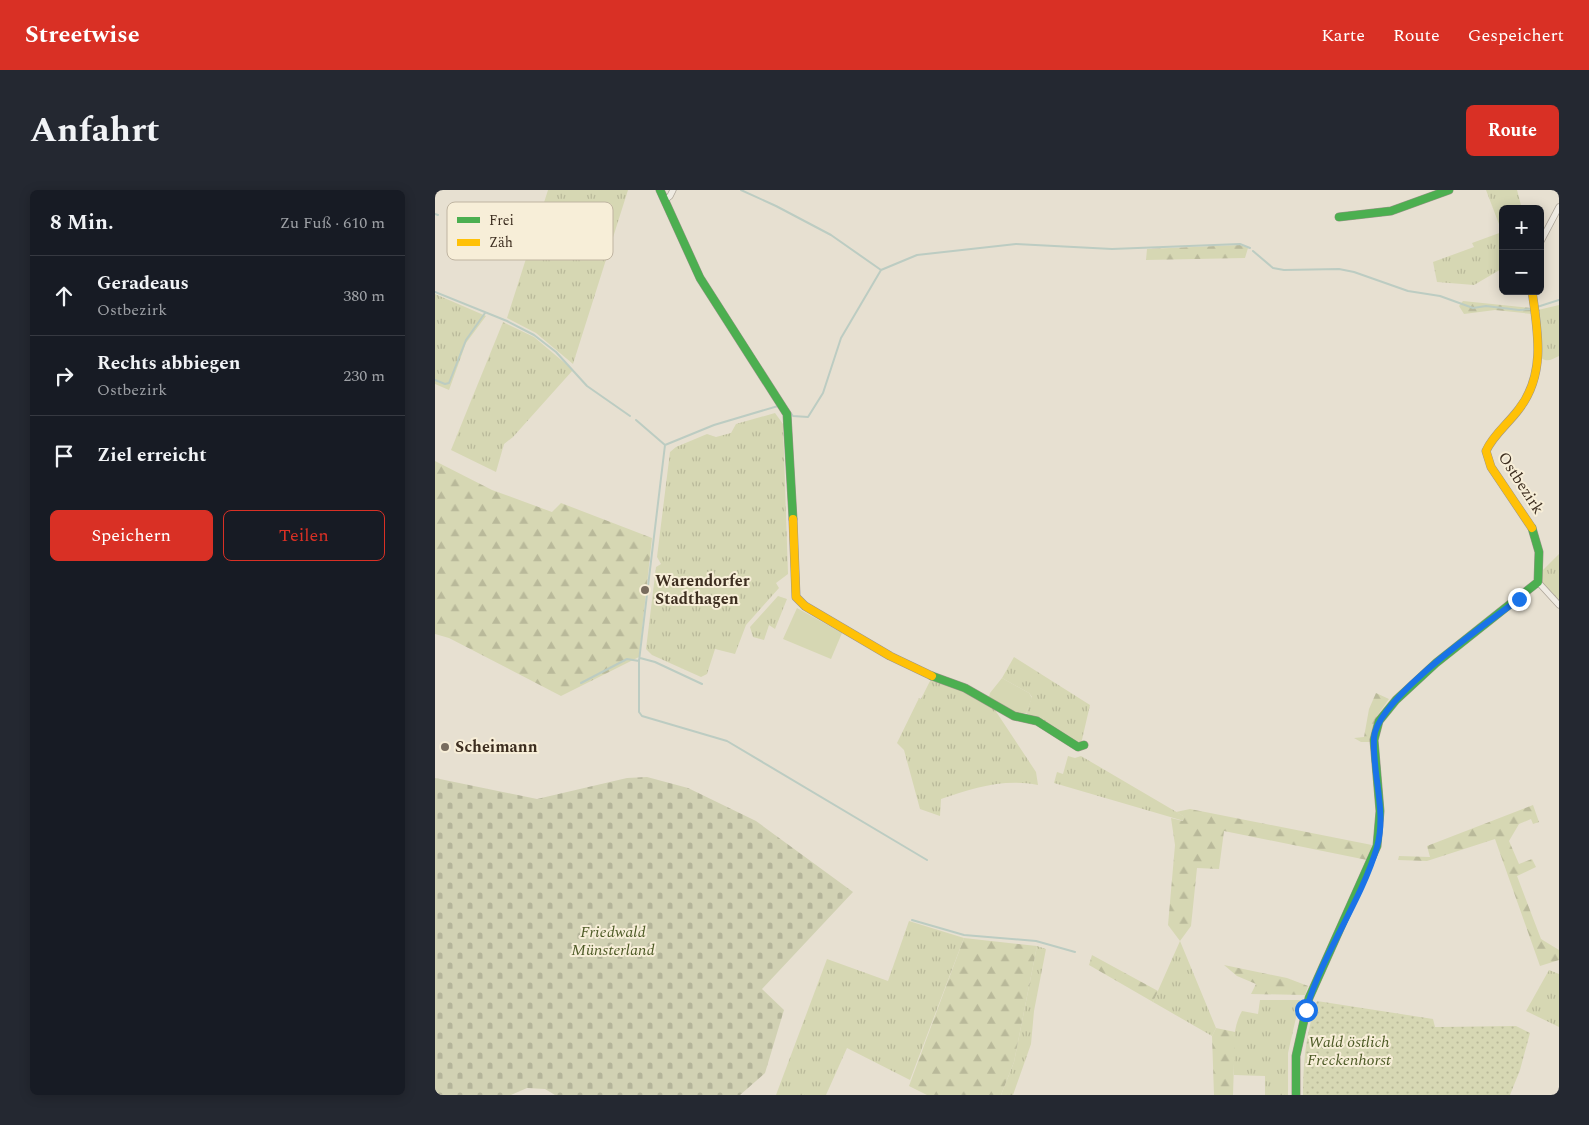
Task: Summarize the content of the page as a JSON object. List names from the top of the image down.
{
  "streets": {
    "street": ["Ostbezirk"]
  },
  "parks": ["Friedwald Münsterland", "Wald östlich Freckenhorst"],
  "places": ["Warendorfer Stadthagen", "Scheimann"],
  "legend": ["Frei", "Zäh"],
  "page": {
    "header": "Streetwise",
    "nav": ["Karte", "Route", "Gespeichert"],
    "title": "Anfahrt",
    "buttons": [
      "Route",
      ["Speichern", "Teilen"]
    ],
    "heading": ["8 Min.", "Zu Fuß · 610 m"],
    "map_buttons": ["+", "−"],
    "list": [
      ["Geradeaus", "Ostbezirk", "380 m"],
      ["Rechts abbiegen", "Ostbezirk", "230 m"],
      "Ziel erreicht"
    ]
  }
}
